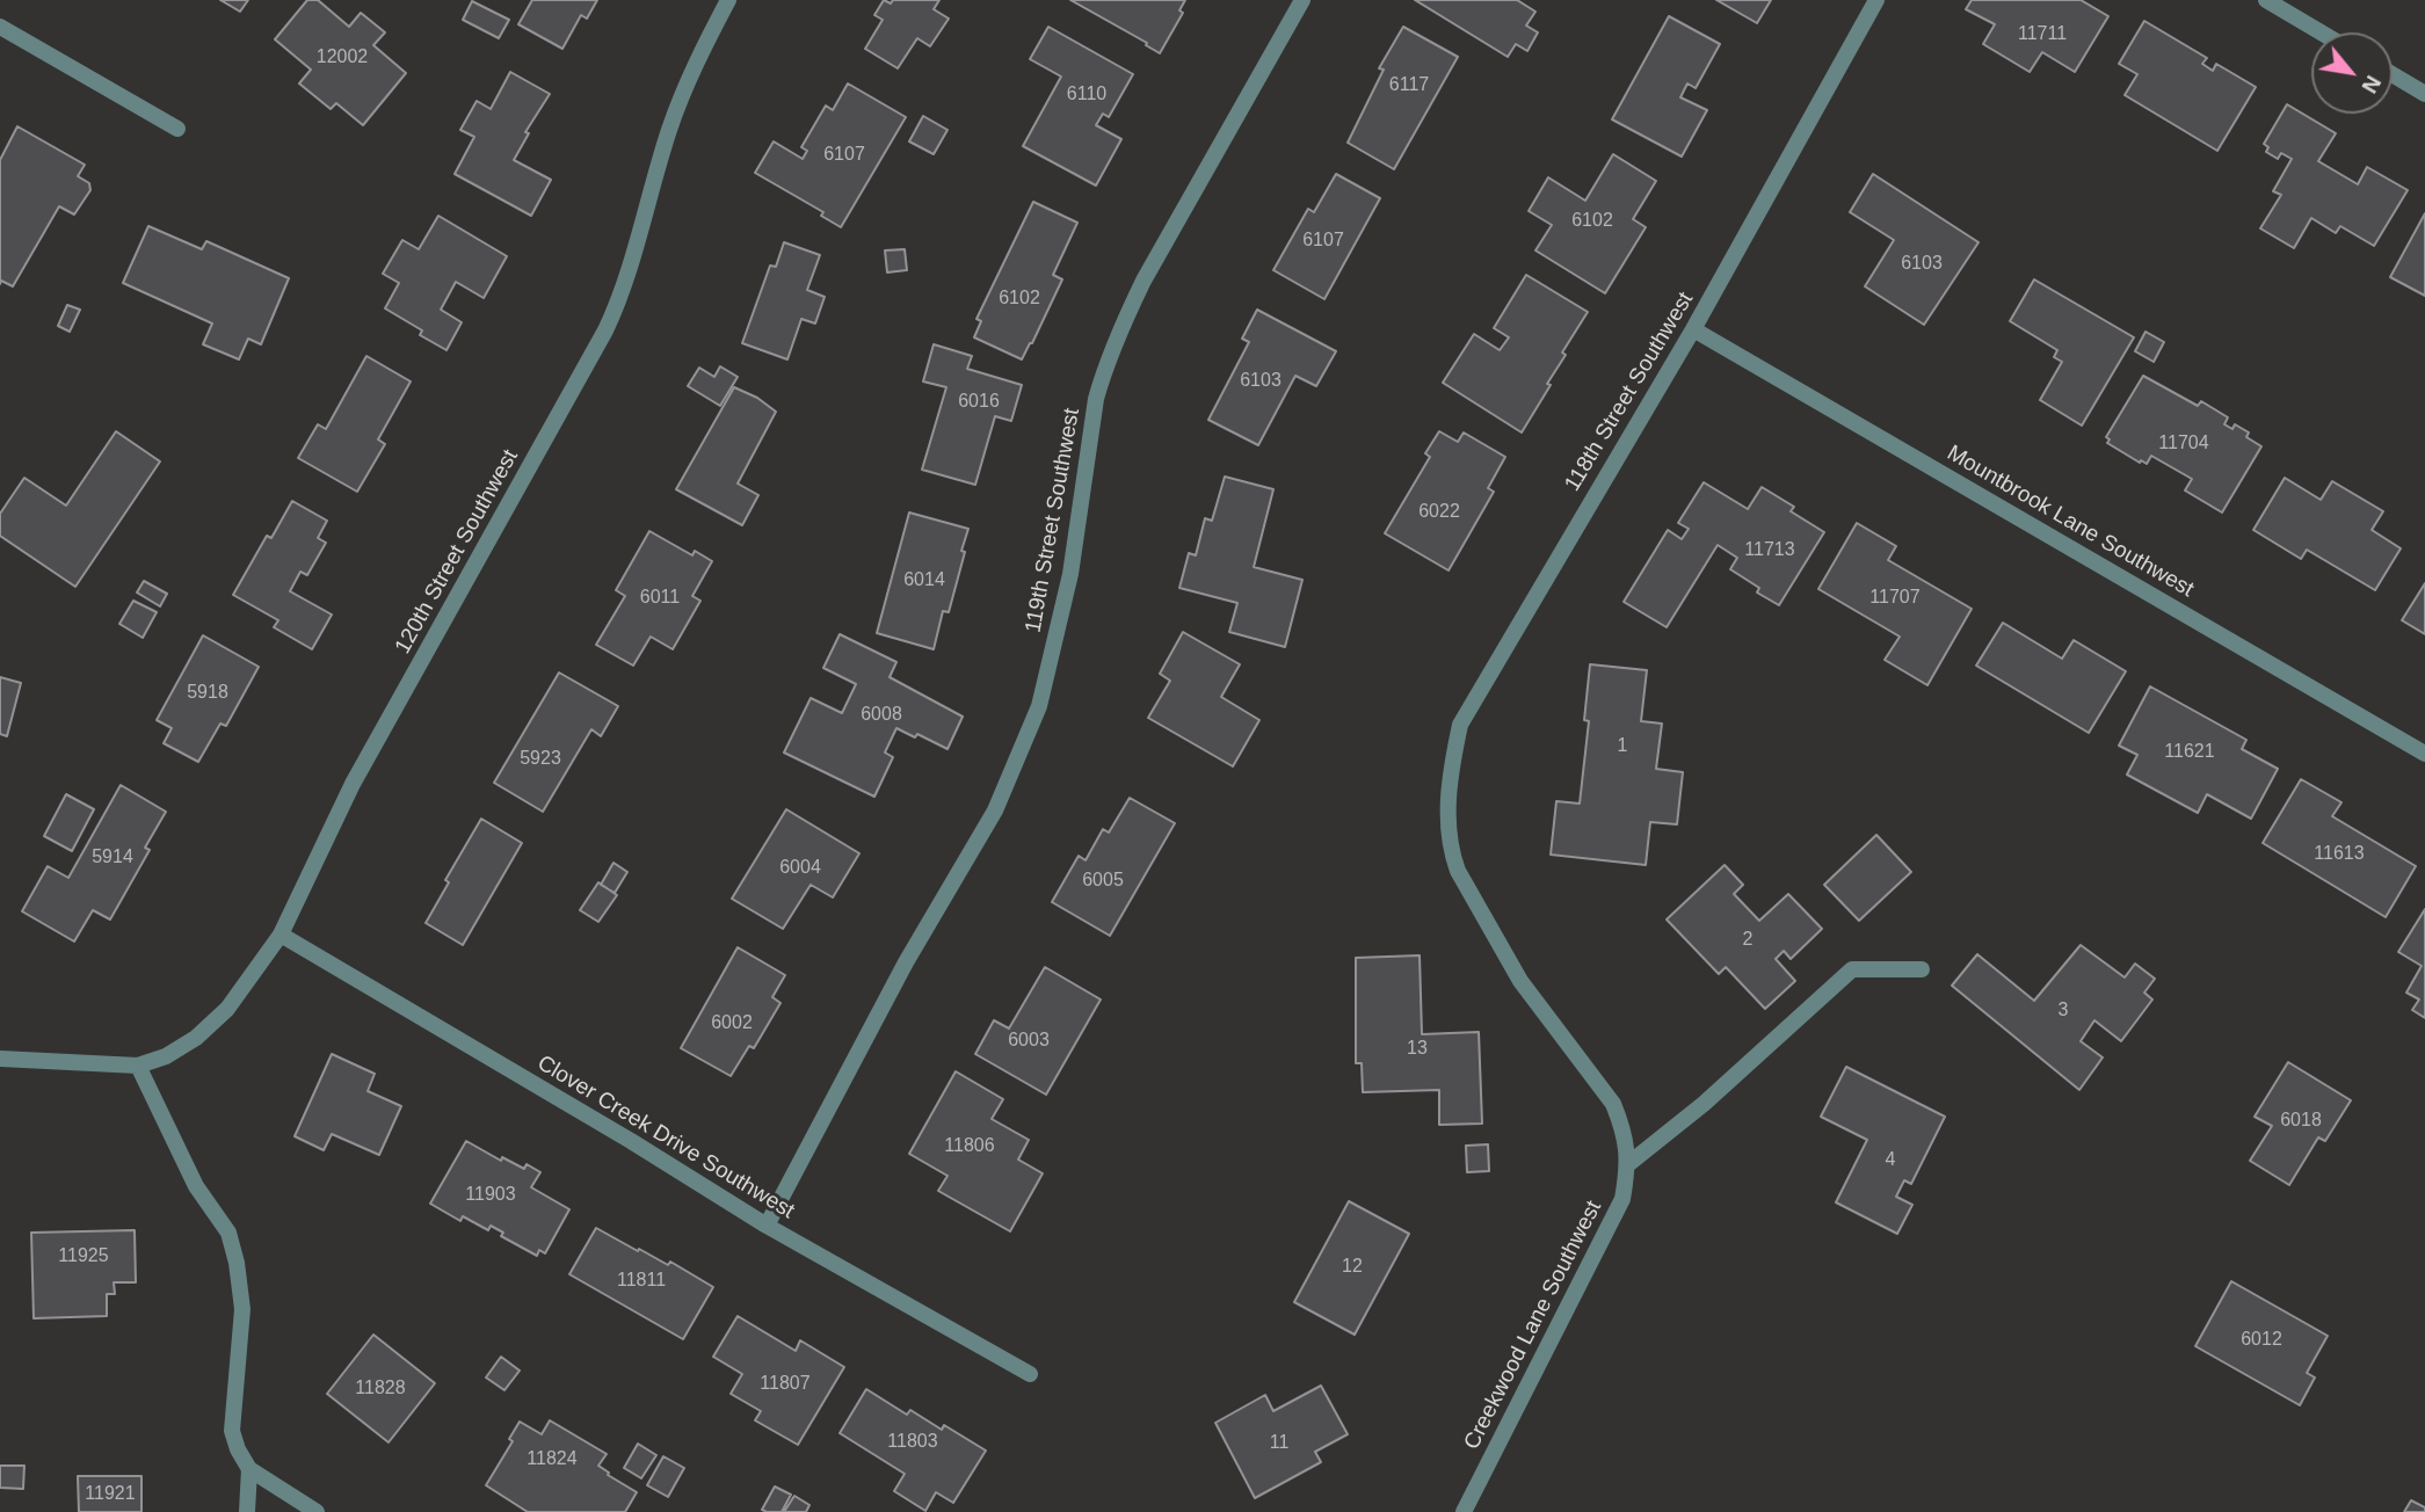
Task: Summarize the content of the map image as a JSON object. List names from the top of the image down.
{
  "streets": {
    "street": [
      "118th Street Southwest",
      "119th Street Southwest",
      "Mountbrook Lane Southwest",
      "120th Street Southwest",
      "Clover Creek Drive Southwest",
      "Creekwood Lane Southwest"
    ]
  },
  "crossings": [
    ["118th Street Southwest", "Mountbrook Lane Southwest"],
    ["118th Street Southwest", "Creekwood Lane Southwest"],
    ["119th Street Southwest", "Clover Creek Drive Southwest"],
    ["120th Street Southwest", "Clover Creek Drive Southwest"]
  ],
  "house_numbers": [
    "11711",
    "12002",
    "6117",
    "6110",
    "6107",
    "6102",
    "6107",
    "6103",
    "6102",
    "6103",
    "6016",
    "11704",
    "6022",
    "11713",
    "6014",
    "6011",
    "11707",
    "5918",
    "6008",
    "1",
    "11621",
    "5923",
    "11613",
    "5914",
    "6004",
    "6005",
    "2",
    "3",
    "6002",
    "6003",
    "13",
    "6018",
    "11806",
    "4",
    "11903",
    "11925",
    "12",
    "11811",
    "6012",
    "11807",
    "11828",
    "11803",
    "11",
    "11824",
    "11921"
  ],
  "north": "bottom right"
}
